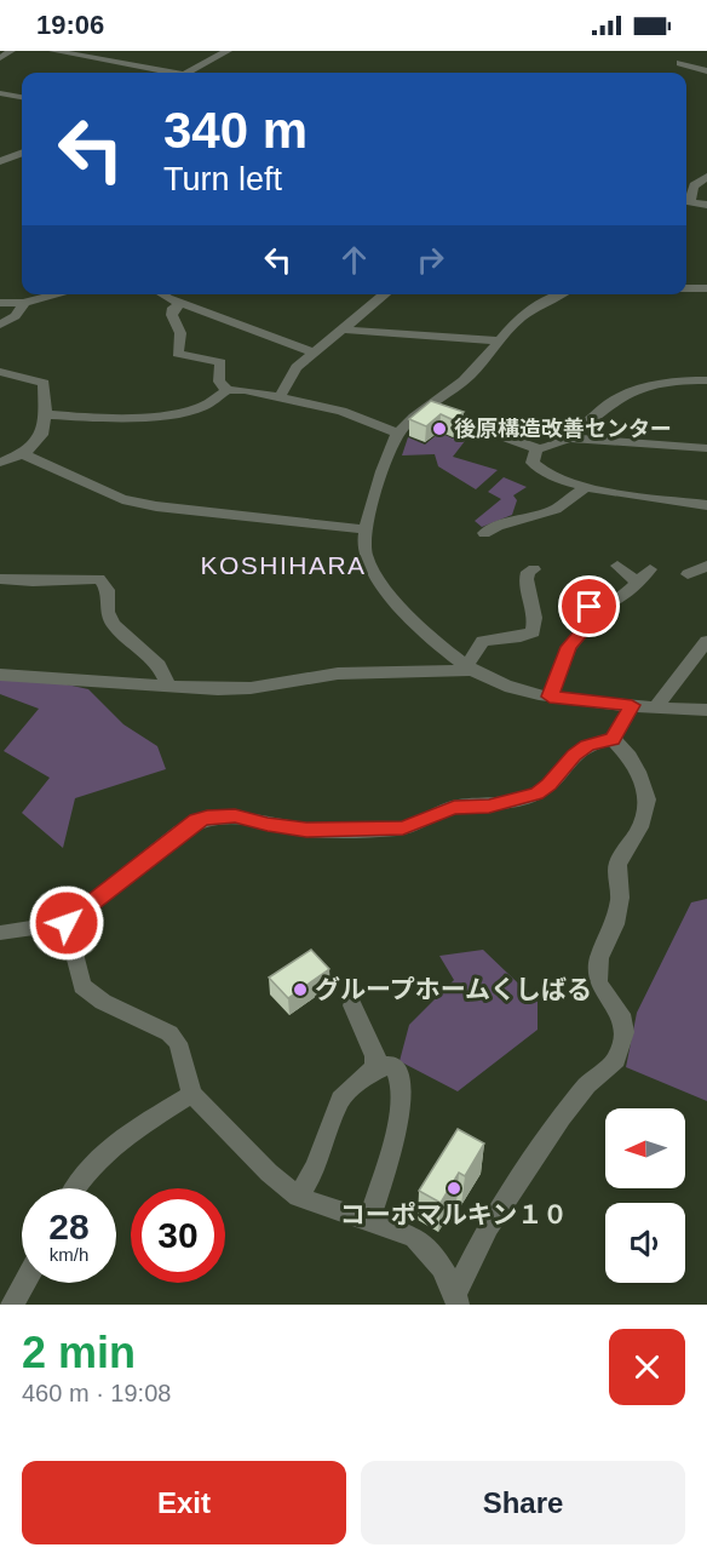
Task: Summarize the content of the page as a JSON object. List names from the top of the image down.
{
  "districts": ["KOSHIHARA"],
  "places": ["後原構造改善センター", "グループホームくしばる", "コーポマルキン１０"],
  "north": "left",
  "page": {
    "status": "19:06",
    "turn": ["340 m", "Turn left"],
    "speed": "28 km/h",
    "limit": "30",
    "heading": ["2 min", "460 m · 19:08"],
    "buttons": ["Exit", "Share"]
  }
}
